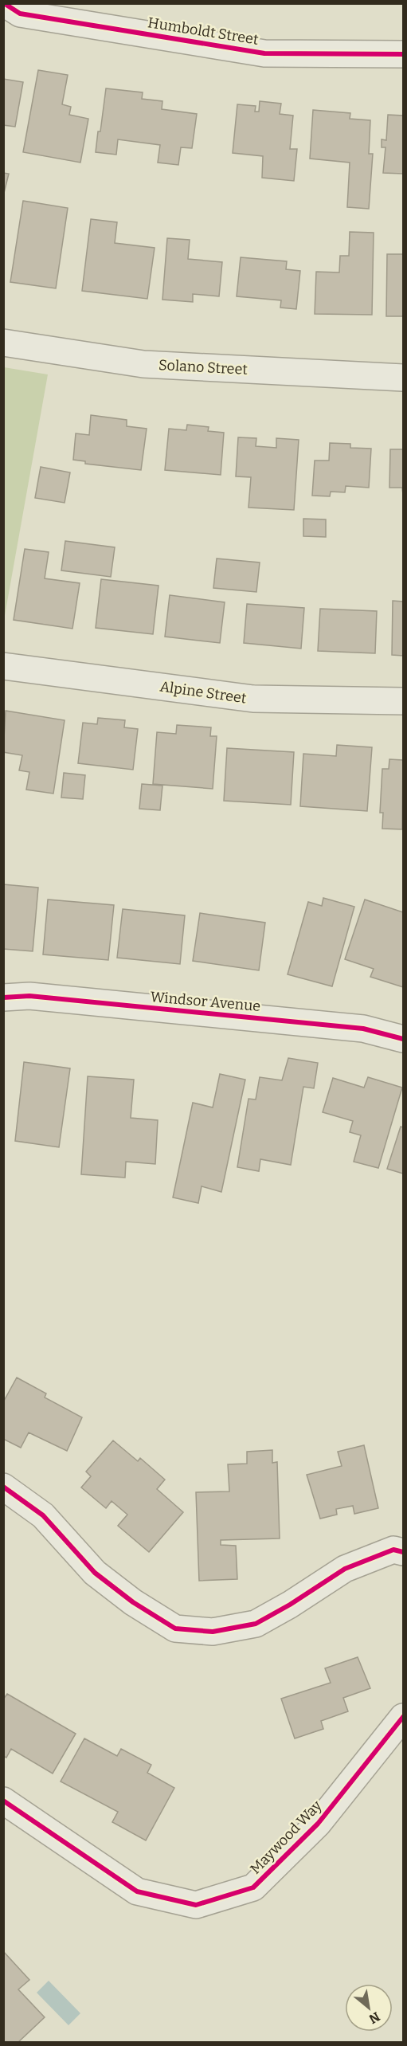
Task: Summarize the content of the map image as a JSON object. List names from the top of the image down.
{
  "streets": {
    "street": [
      "Humboldt Street",
      "Solano Street",
      "Alpine Street",
      "Windsor Avenue",
      "Maywood Way"
    ]
  },
  "north": "bottom right"
}
